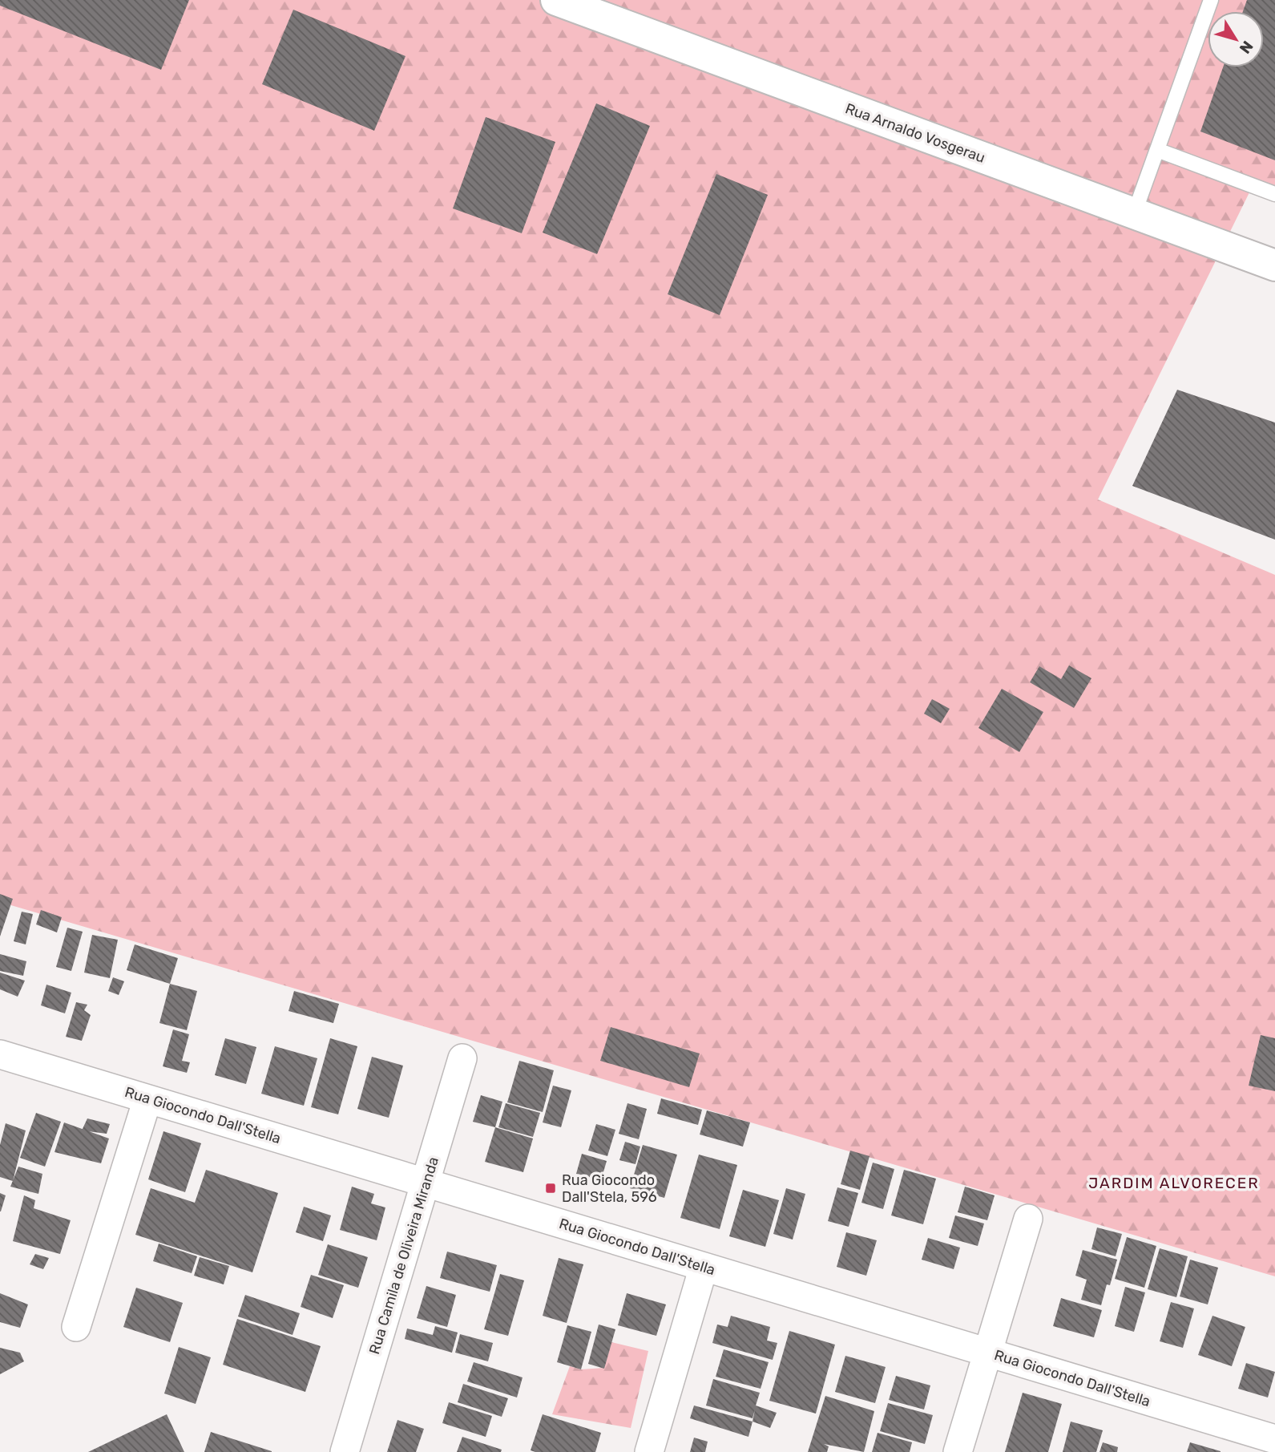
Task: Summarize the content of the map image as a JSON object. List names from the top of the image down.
{
  "streets": {
    "street": ["Rua Arnaldo Vosgerau", "Rua Giocondo Dall'Stella", "Rua Camila de Oliveira Miranda"]
  },
  "crossings": [
    ["Rua Giocondo Dall'Stella", "Rua Camila de Oliveira Miranda"]
  ],
  "districts": ["JARDIM ALVORECER"],
  "places": {
    "transit": ["Rua Giocondo Dall'Stela, 596"]
  },
  "north": "bottom right"
}
